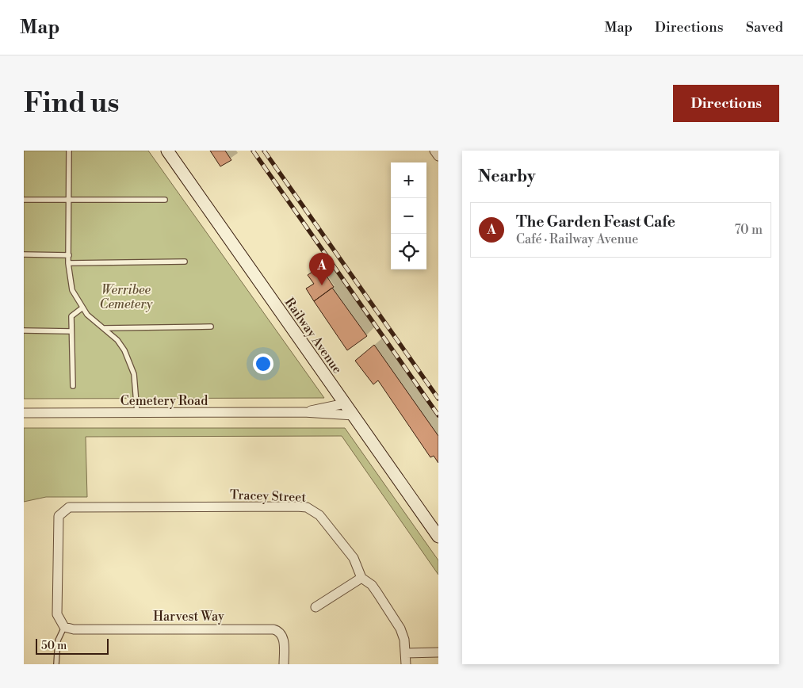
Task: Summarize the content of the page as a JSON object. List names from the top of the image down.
{
  "streets": {
    "street": [
      "Railway Avenue",
      "Cemetery Road",
      "Tracey Street",
      "Harvest Way"
    ]
  },
  "crossings": [
    ["Railway Avenue", "Cemetery Road"],
    ["Tracey Street", "Harvest Way"]
  ],
  "parks": ["Werribee Cemetery"],
  "scale_bar": "50 m",
  "page": {
    "header": "Map",
    "nav": ["Map", "Directions", "Saved"],
    "buttons": "Directions",
    "title": "Find us",
    "heading": "Nearby",
    "map_buttons": ["+", "−"],
    "list": [
      {
        "mark": "A",
        "name": "The Garden Feast Cafe",
        "note": "Café · Railway Avenue",
        "value": "70 m"
      }
    ],
    "pins": "A",
    "scale": "50 m"
  }
}
